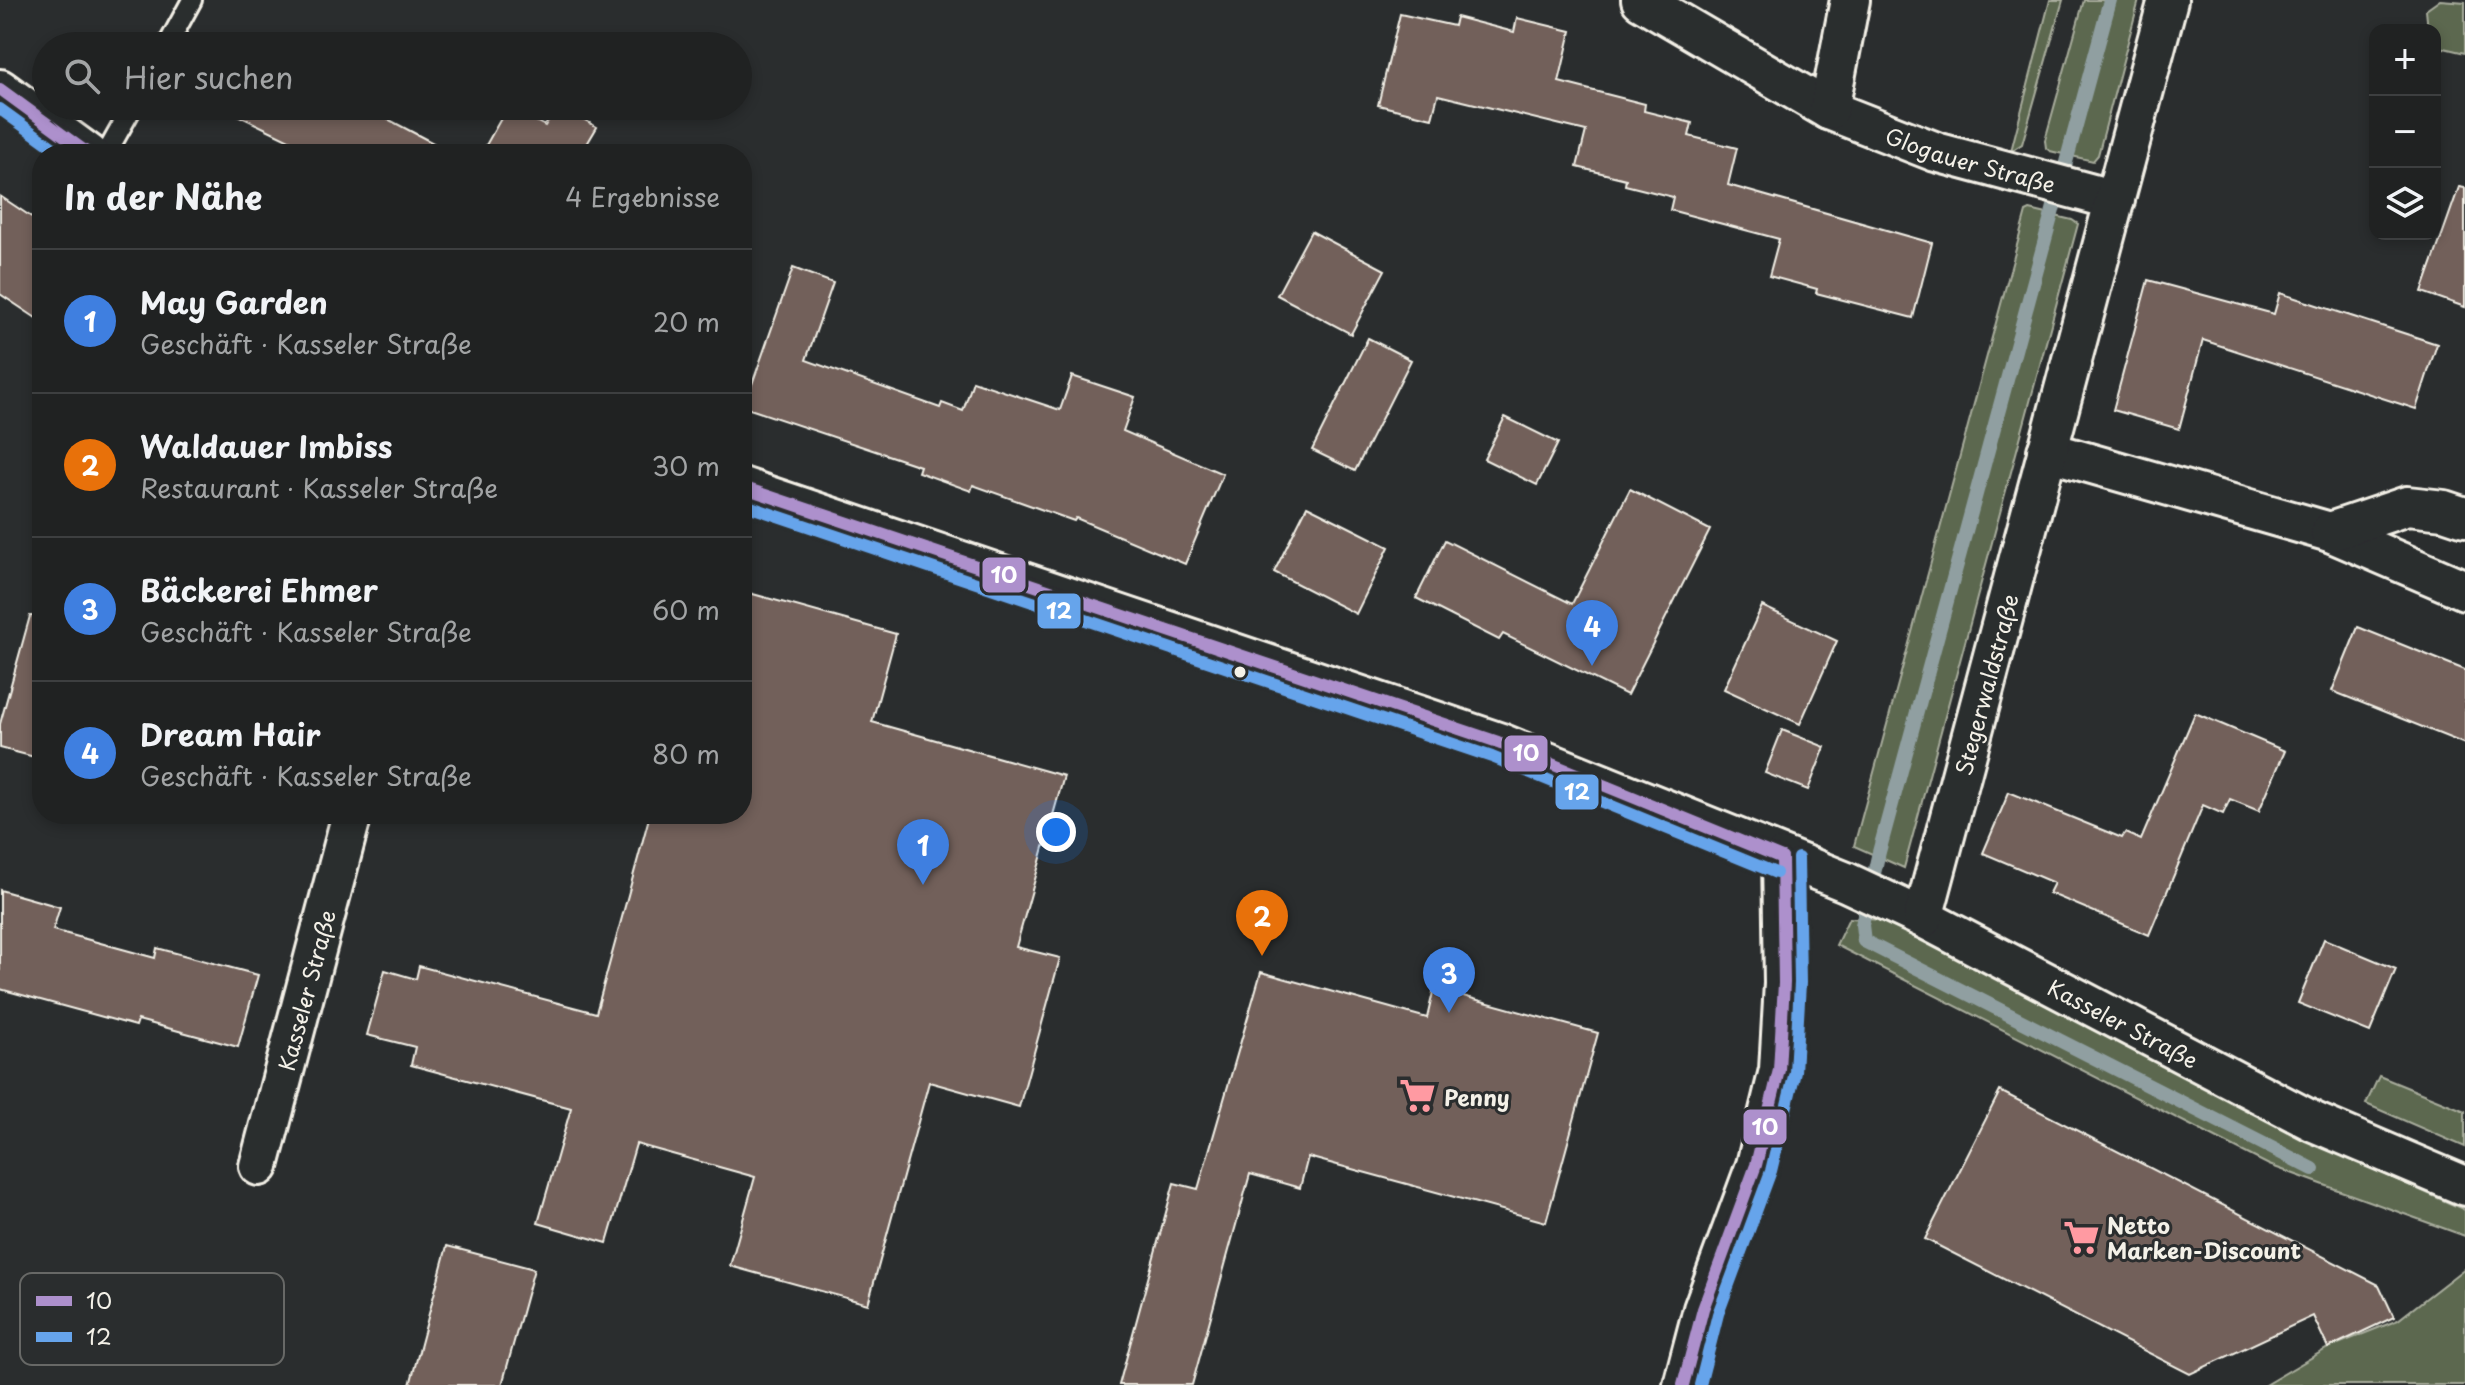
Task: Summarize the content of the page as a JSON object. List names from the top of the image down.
{
  "streets": {
    "street": ["Glogauer Straße", "Stegerwaldstraße", "Kasseler Straße"]
  },
  "crossings": [
    ["Glogauer Straße", "Stegerwaldstraße"],
    ["Stegerwaldstraße", "Kasseler Straße"]
  ],
  "places": {
    "supermarket": ["Penny", "Netto Marken-Discount"]
  },
  "lines": ["transit line 10", "transit line 12"],
  "legend": ["10", "12"],
  "page": {
    "map_buttons": ["+", "−"],
    "search": "Hier suchen",
    "heading": ["In der Nähe", "4 Ergebnisse"],
    "list": [
      {
        "mark": "1",
        "name": "May Garden",
        "note": "Geschäft · Kasseler Straße",
        "value": "20 m"
      },
      {
        "mark": "2",
        "name": "Waldauer Imbiss",
        "note": "Restaurant · Kasseler Straße",
        "value": "30 m"
      },
      {
        "mark": "3",
        "name": "Bäckerei Ehmer",
        "note": "Geschäft · Kasseler Straße",
        "value": "60 m"
      },
      {
        "mark": "4",
        "name": "Dream Hair",
        "note": "Geschäft · Kasseler Straße",
        "value": "80 m"
      }
    ],
    "pins": [
      "4",
      "1",
      "2",
      "3"
    ]
  }
}
